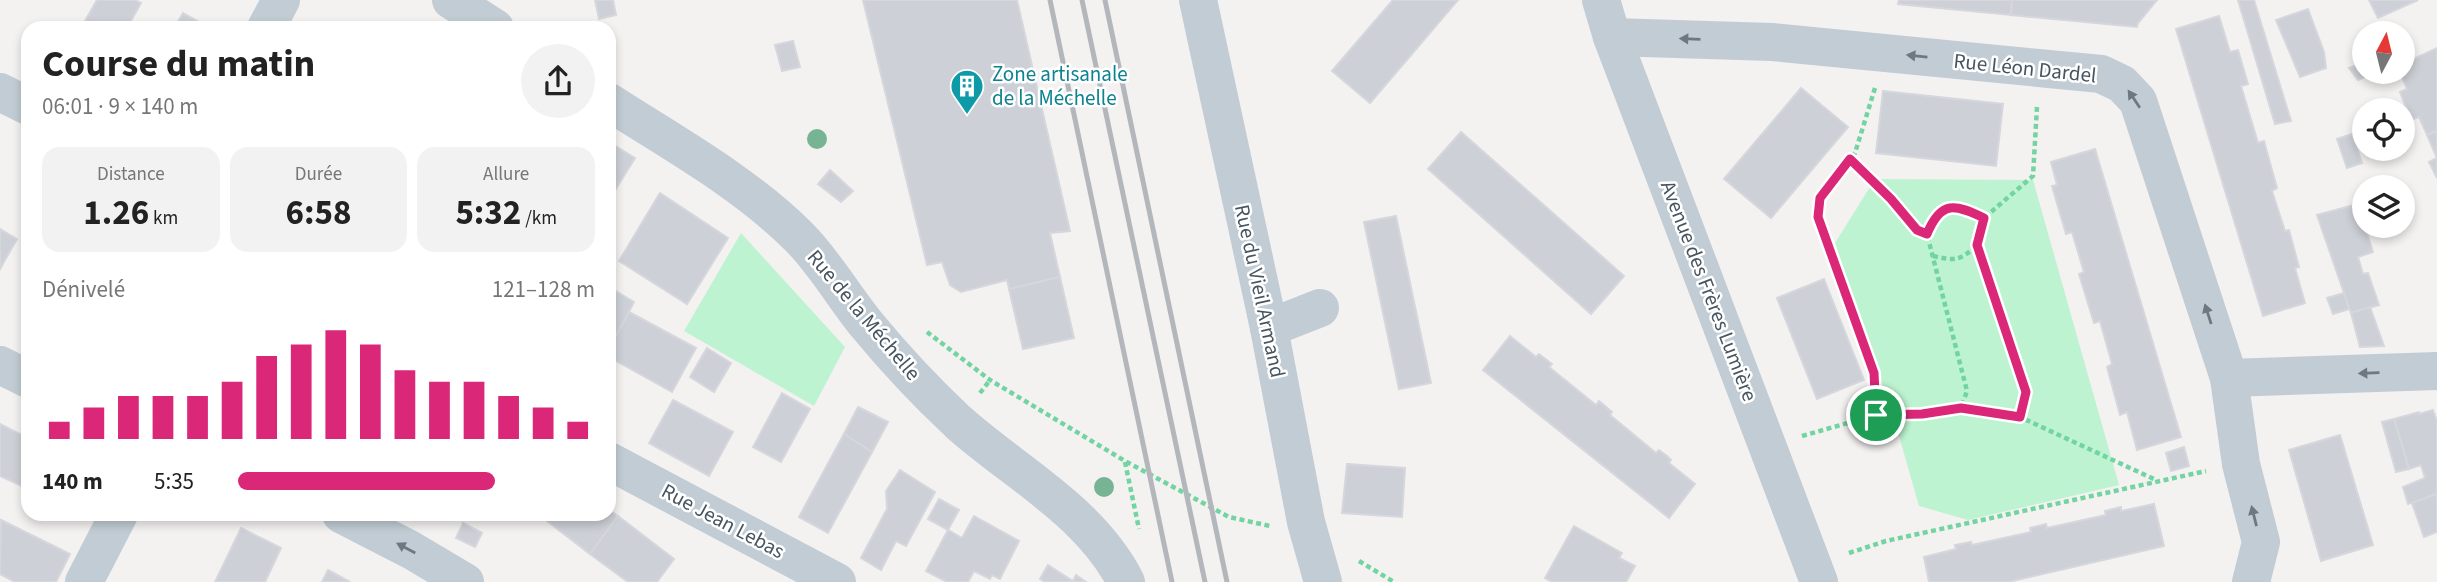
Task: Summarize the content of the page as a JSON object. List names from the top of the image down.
{
  "streets": {
    "street": [
      "Rue Léon Dardel",
      "Rue du Vieil Armand",
      "Avenue des Frères Lumière",
      "Rue de la Méchelle",
      "Rue Jean Lebas"
    ]
  },
  "crossings": [
    ["Rue Léon Dardel", "Avenue des Frères Lumière"]
  ],
  "one_way": ["Rue Léon Dardel"],
  "places": {
    "building": ["Zone artisanale de la Méchelle"]
  },
  "north": "top",
  "page": {
    "heading": ["Course du matin", "06:01 · 9 × 140 m"],
    "stats": [
      ["Distance", "1.26 km"],
      ["Durée", "6:58"],
      ["Allure", "5:32 /km"]
    ],
    "chart": ["Dénivelé", "121–128 m"],
    "list": [
      {
        "name": "140 m",
        "note": "5:35"
      }
    ]
  }
}
